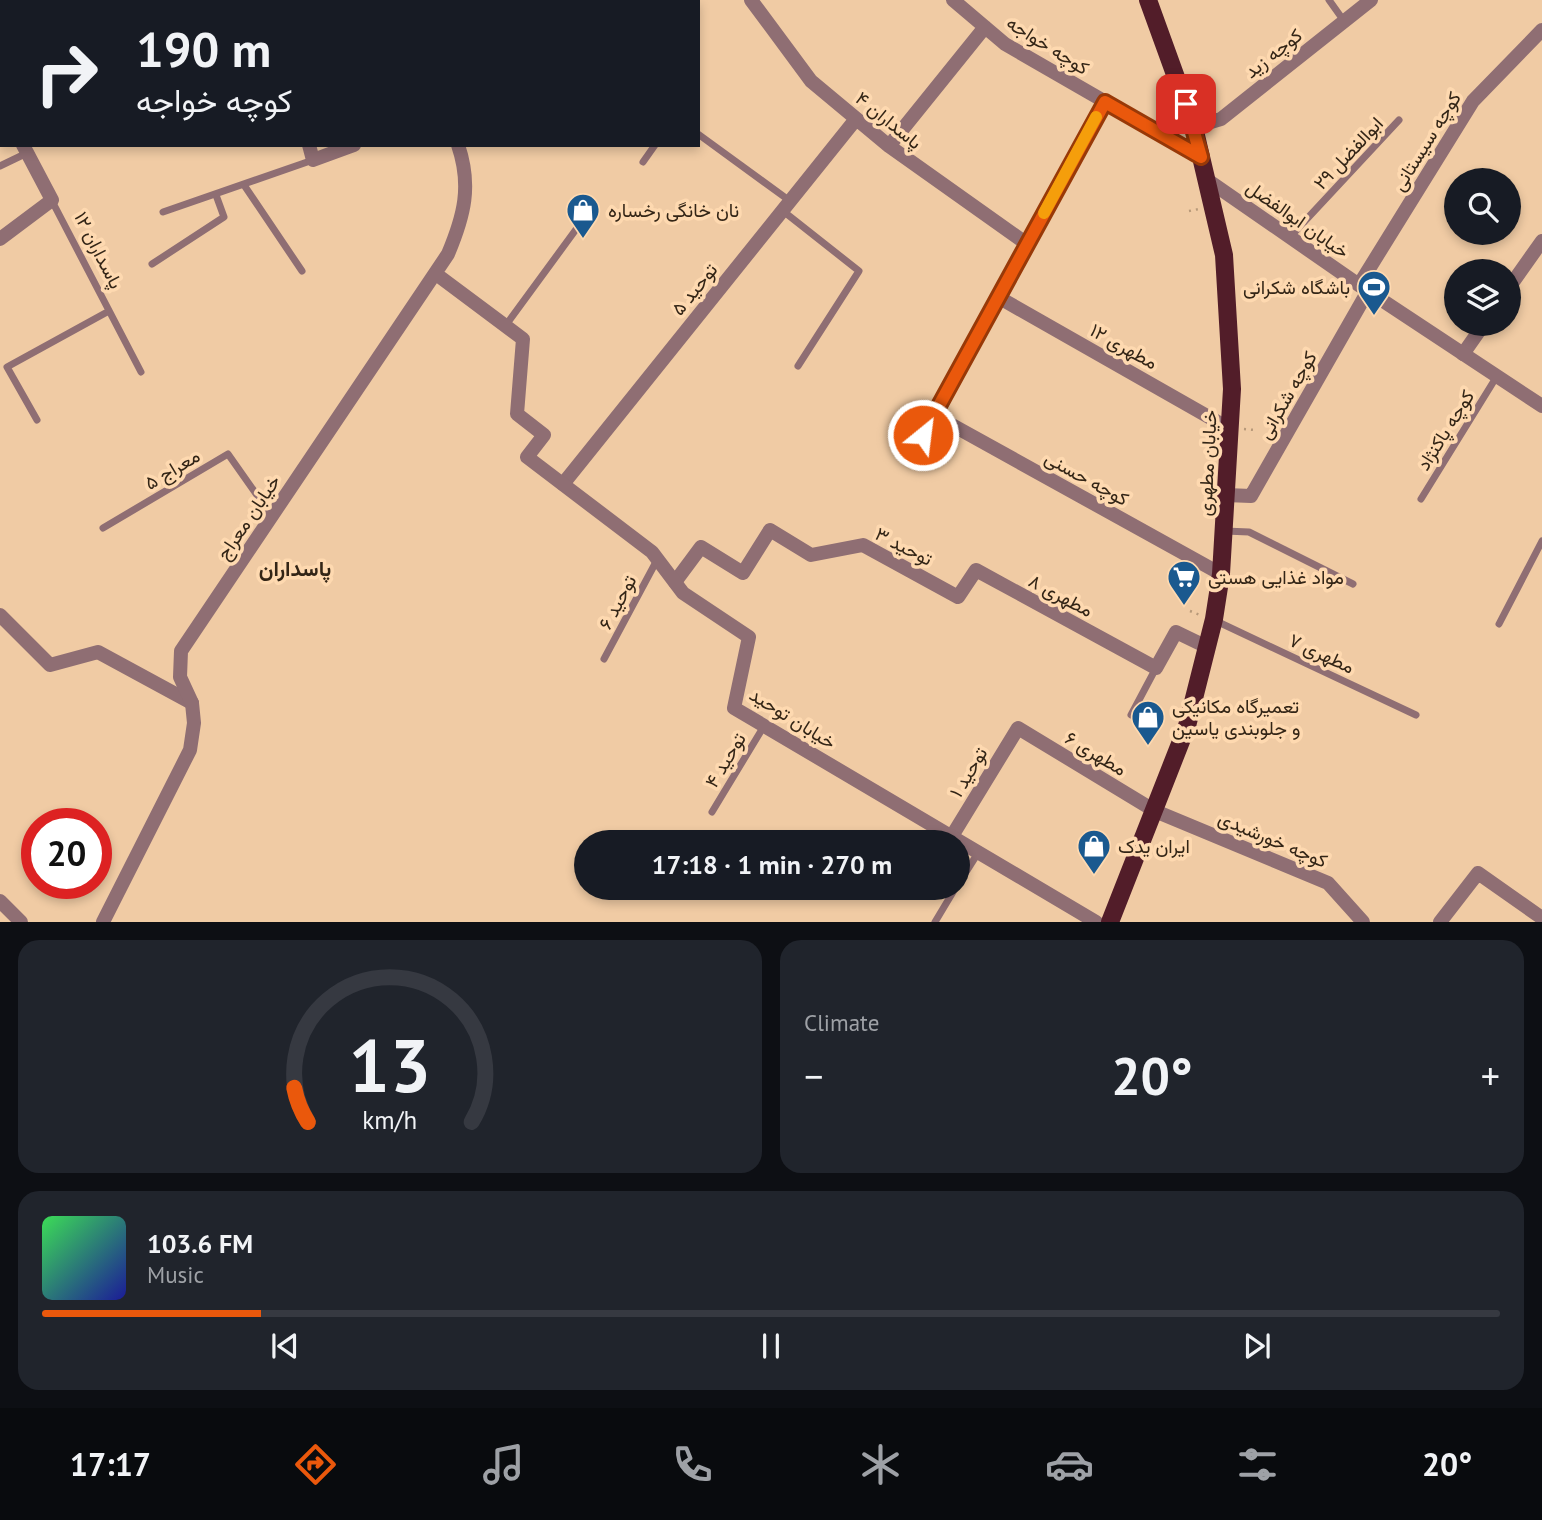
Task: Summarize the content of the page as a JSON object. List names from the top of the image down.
{
  "streets": {
    "main road": ["خیابان مطهری"],
    "street": [
      "کوچه خواجه",
      "کوچه زید",
      "پاسداران ۴",
      "کوچه سیستانی",
      "خیابان ابوالفضل",
      "پاسداران ۱۲",
      "توحید ۵",
      "مطهری ۱۲",
      "کوچه شکرانی",
      "کوچه حسنی",
      "خیابان معراج",
      "توحید ۳",
      "مطهری ۸",
      "خیابان توحید",
      "مطهری ۶",
      "توحید ۱",
      "کوچه خورشیدی"
    ],
    "lane": [
      "ابوالفضل ۲۹",
      "کوچه پاکنژاد",
      "معراج ۵",
      "توحید ۶",
      "مطهری ۷",
      "توحید ۴"
    ]
  },
  "crossings": [
    ["کوچه خواجه", "خیابان مطهری"],
    ["کوچه زید", "خیابان مطهری"],
    ["پاسداران ۴", "توحید ۵"],
    ["کوچه سیستانی", "خیابان ابوالفضل"],
    ["کوچه سیستانی", "کوچه شکرانی"],
    ["ابوالفضل ۲۹", "خیابان ابوالفضل"],
    ["خیابان ابوالفضل", "کوچه شکرانی"],
    ["خیابان ابوالفضل", "کوچه پاکنژاد"],
    ["خیابان ابوالفضل", "خیابان مطهری"],
    ["توحید ۵", "خیابان توحید"],
    ["مطهری ۱۲", "خیابان مطهری"],
    ["کوچه شکرانی", "خیابان مطهری"],
    ["خیابان مطهری", "کوچه حسنی"],
    ["خیابان مطهری", "مطهری ۷"],
    ["خیابان مطهری", "مطهری ۶"],
    ["خیابان مطهری", "کوچه خورشیدی"],
    ["معراج ۵", "خیابان معراج"],
    ["خیابان معراج", "خیابان توحید"],
    ["توحید ۳", "مطهری ۸"],
    ["توحید ۳", "خیابان توحید"],
    ["توحید ۶", "خیابان توحید"],
    ["خیابان توحید", "توحید ۴"],
    ["مطهری ۶", "توحید ۱"],
    ["مطهری ۶", "کوچه خورشیدی"]
  ],
  "districts": ["پاسداران"],
  "places": {
    "shop": ["نان خانگی رخساره", "تعمیرگاه مکانیکی و جلوبندی یاسین", "ایران یدک"],
    "sports": ["باشگاه شکرانی"],
    "supermarket": ["مواد غذایی هستی"]
  },
  "page": {
    "turn": ["190 m", "کوچه خواجه"],
    "limit": "20",
    "trip": "17:18 · 1 min · 270 m",
    "tile": "Climate",
    "heat": ["−", "20°", "+"],
    "song": ["103.6 FM", "Music"],
    "tabs": ["17:17", "20°"],
    "gauge": ["13", "km/h"]
  }
}
